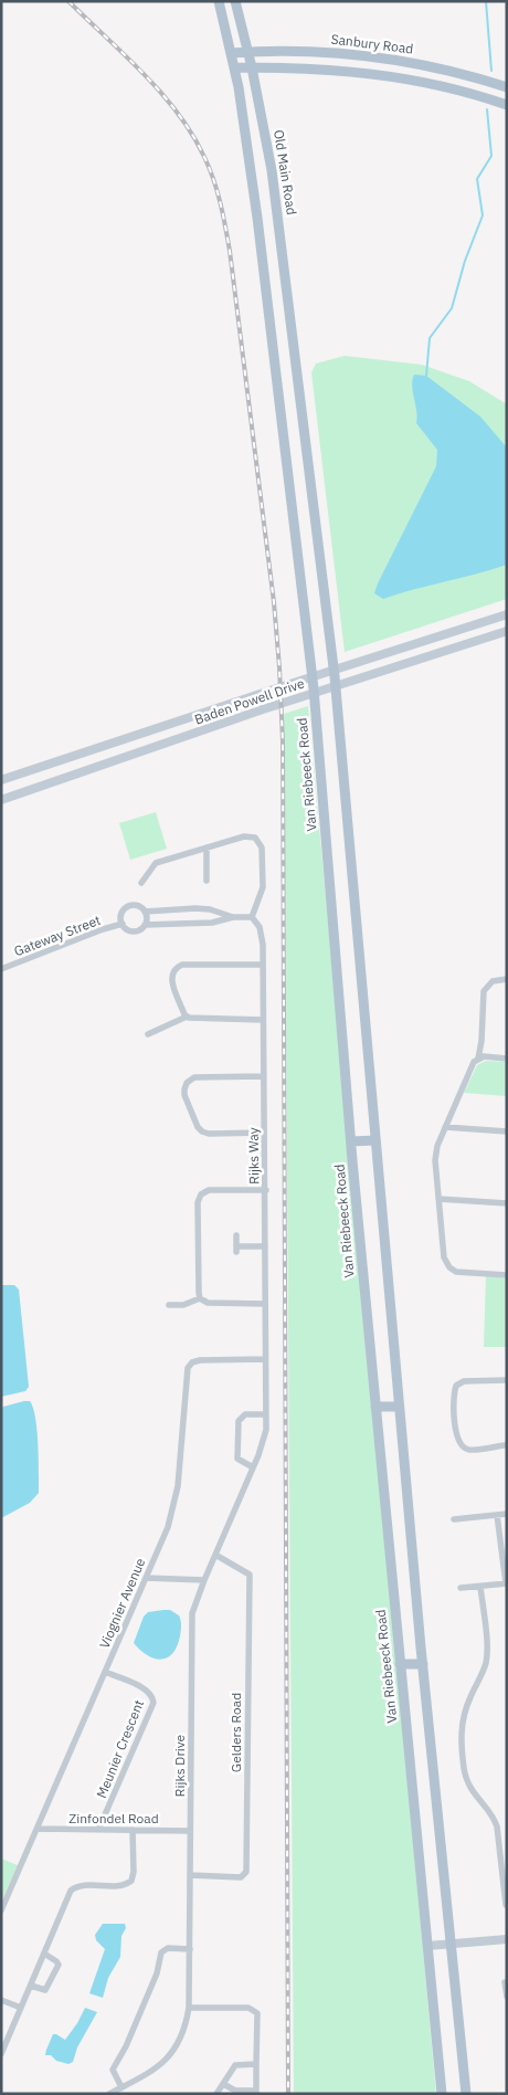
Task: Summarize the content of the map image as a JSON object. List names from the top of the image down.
{
  "streets": {
    "main road": [
      "Sanbury Road",
      "Old Main Road",
      "Baden Powell Drive",
      "Van Riebeeck Road"
    ],
    "street": [
      "Gateway Street",
      "Rijks Way",
      "Viognier Avenue",
      "Gelders Road",
      "Meunier Crescent",
      "Rijks Drive",
      "Zinfondel Road"
    ]
  },
  "crossings": [
    ["Sanbury Road", "Old Main Road"],
    ["Sanbury Road", "Van Riebeeck Road"],
    ["Rijks Way", "Viognier Avenue"],
    ["Rijks Way", "Rijks Drive"],
    ["Viognier Avenue", "Meunier Crescent"],
    ["Viognier Avenue", "Zinfondel Road"],
    ["Gelders Road", "Rijks Drive"],
    ["Meunier Crescent", "Zinfondel Road"],
    ["Rijks Drive", "Zinfondel Road"]
  ]
}
